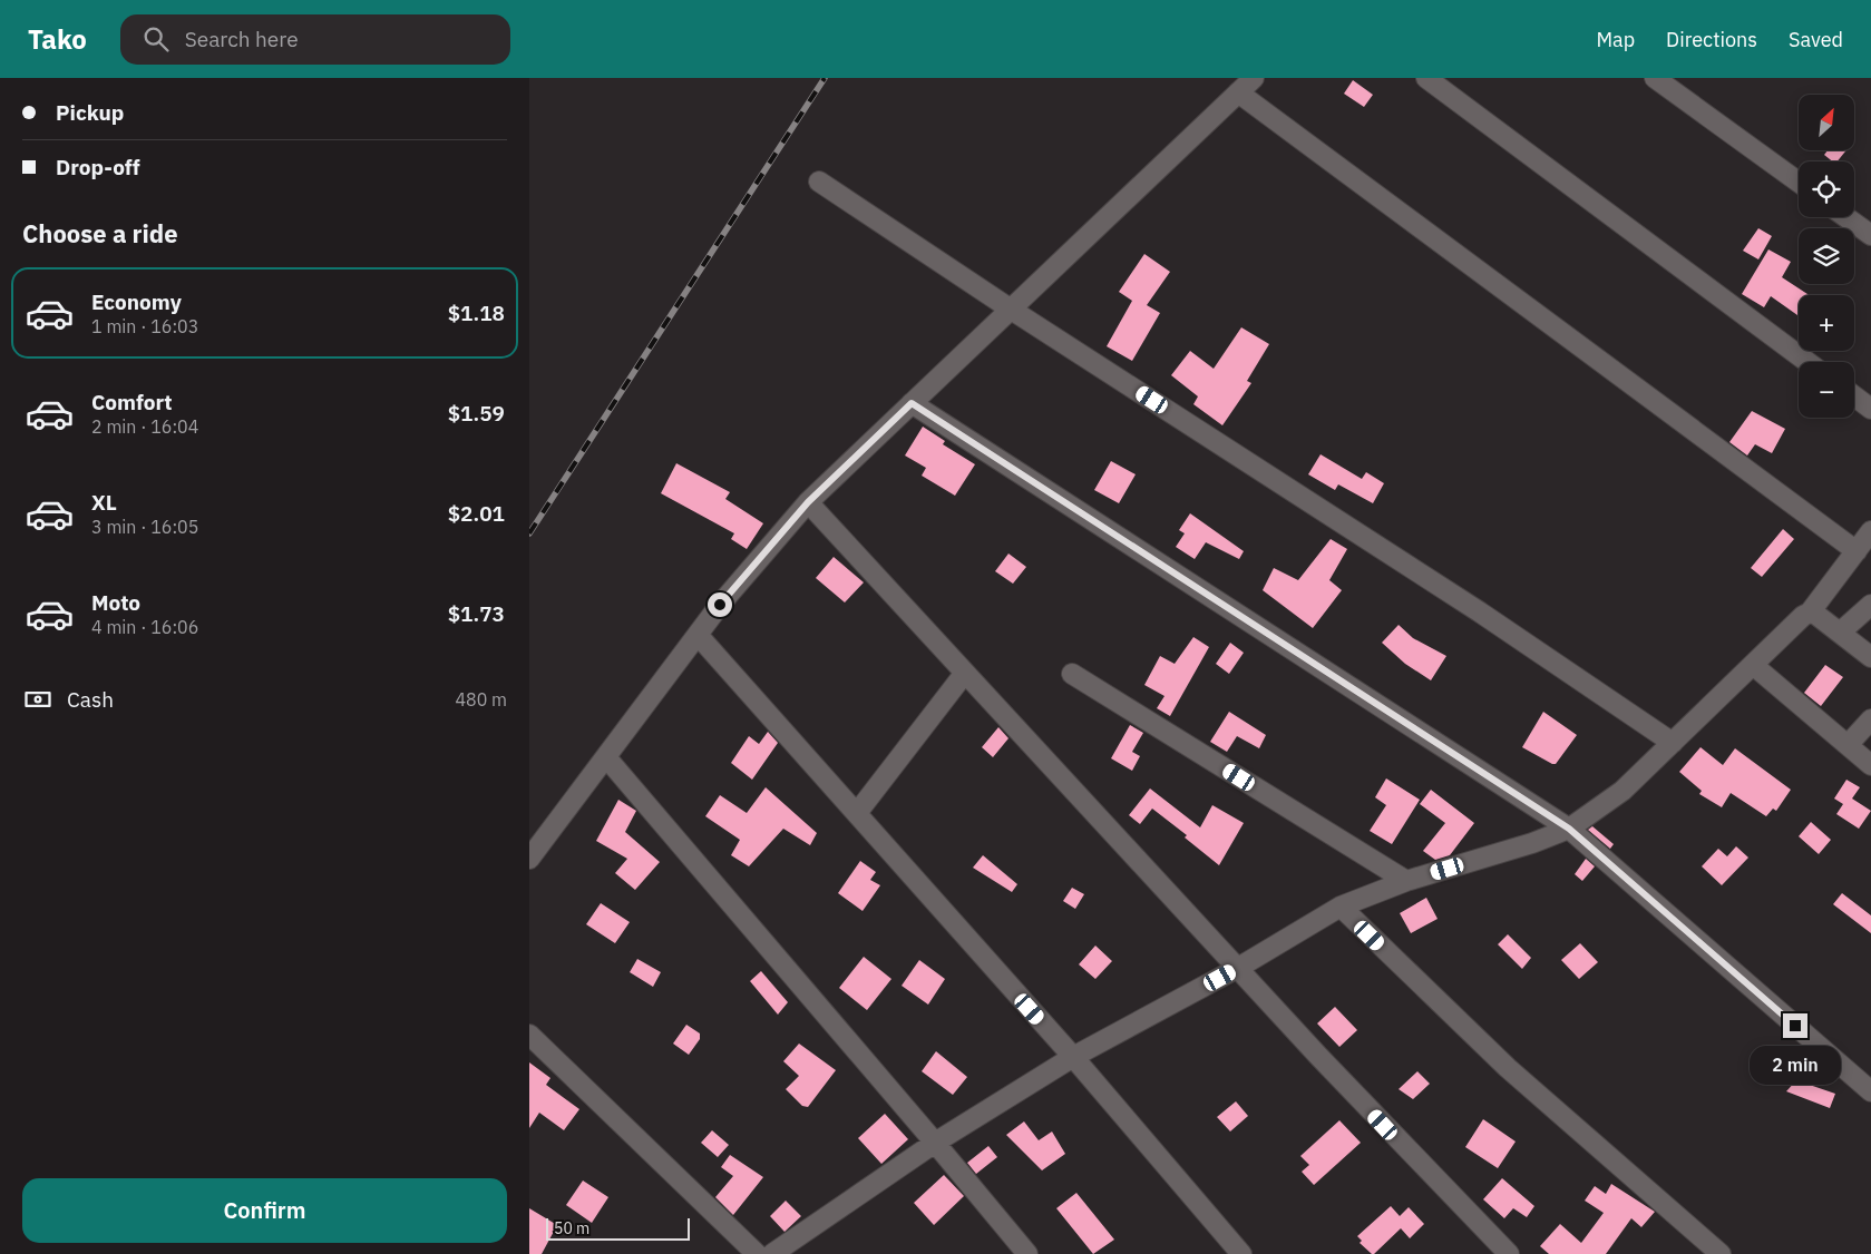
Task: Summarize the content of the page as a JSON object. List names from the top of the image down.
{
  "scale_bar": "50 m",
  "north": "top right",
  "page": {
    "header": "Tako",
    "search": "Search here",
    "nav": ["Map", "Directions", "Saved"],
    "banner": ["Pickup", "Drop-off"],
    "map_buttons": ["+", "−"],
    "heading": "Choose a ride",
    "list": [
      {
        "name": "Economy",
        "note": "1 min · 16:03",
        "value": "$1.18"
      },
      {
        "name": "Comfort",
        "note": "2 min · 16:04",
        "value": "$1.59"
      },
      {
        "name": "XL",
        "note": "3 min · 16:05",
        "value": "$2.01"
      },
      {
        "name": "Moto",
        "note": "4 min · 16:06",
        "value": "$1.73"
      }
    ],
    "pay": ["Cash", "480 m"],
    "bubble": "2 min",
    "buttons": "Confirm",
    "scale": "50 m"
  }
}
